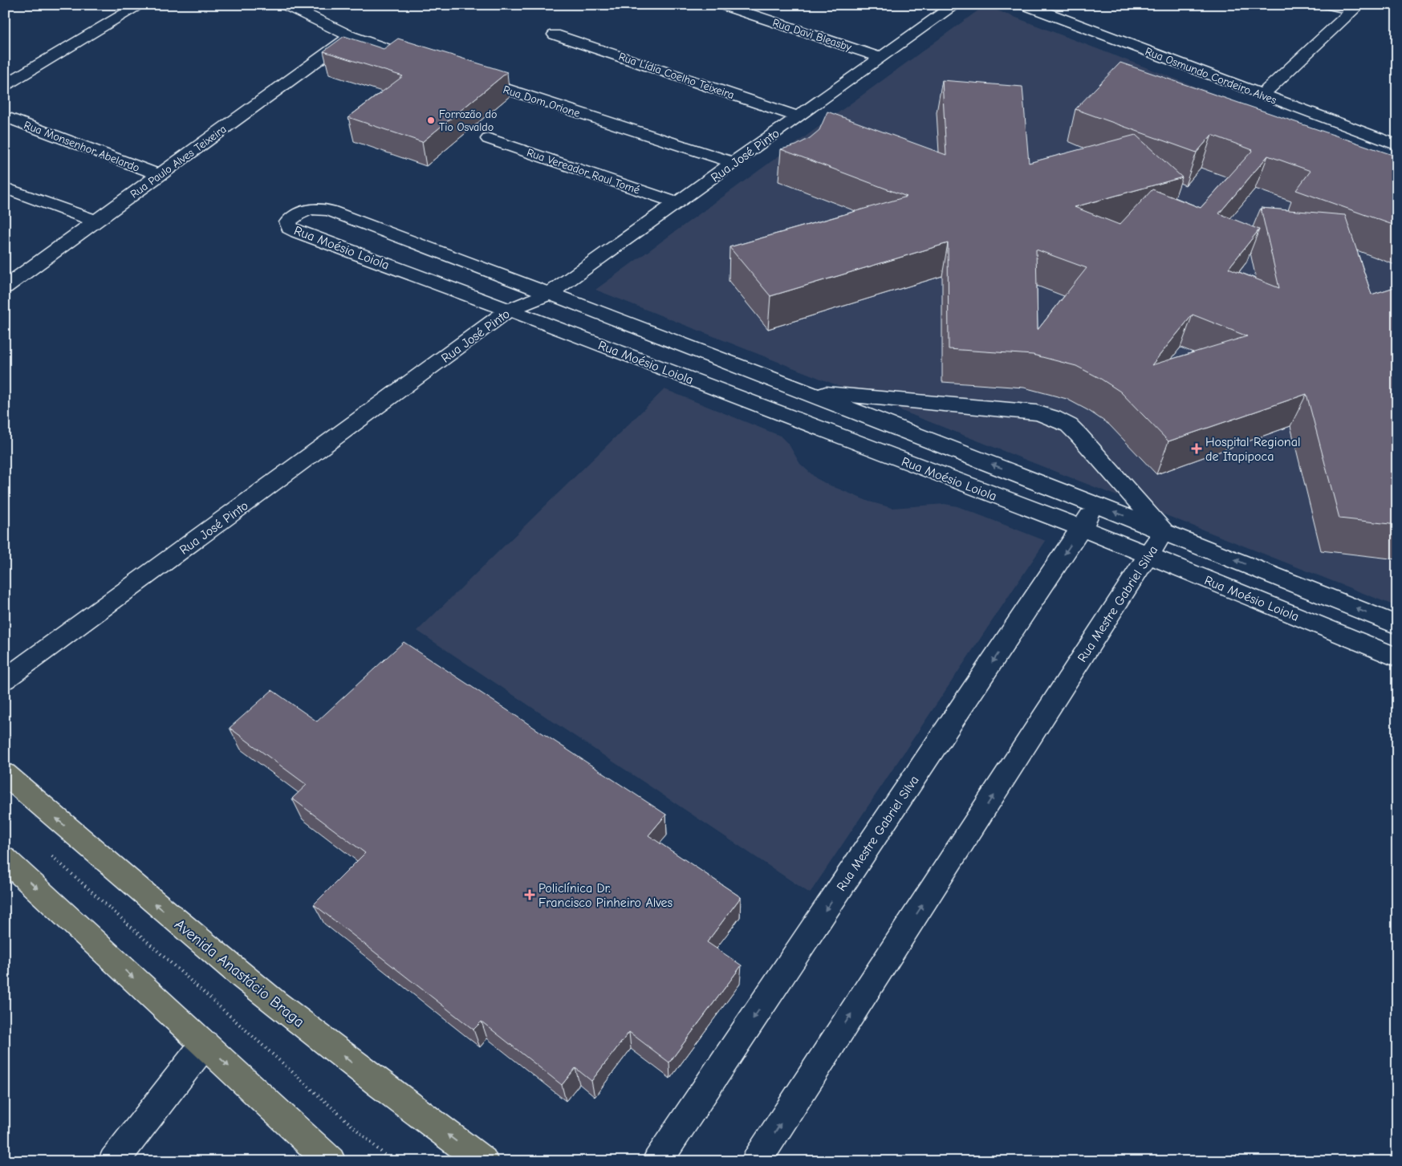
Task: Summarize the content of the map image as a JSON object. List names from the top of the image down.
{
  "streets": {
    "main road": ["Avenida Anastácio Braga"],
    "street": [
      "Rua Davi Bleasby",
      "Rua Lídia Coelho Teixeira",
      "Rua Osmundo Cordeiro Alves",
      "Rua Dom Orione",
      "Rua Monsenhor Abelardo",
      "Rua José Pinto",
      "Rua Paulo Alves Teixeira",
      "Rua Vereador Raul Tomé",
      "Rua Moésio Loiola",
      "Rua Mestre Gabriel Silva"
    ]
  },
  "crossings": [
    ["Rua Davi Bleasby", "Rua José Pinto"],
    ["Rua Lídia Coelho Teixeira", "Rua José Pinto"],
    ["Rua Dom Orione", "Rua José Pinto"],
    ["Rua Monsenhor Abelardo", "Rua Paulo Alves Teixeira"],
    ["Rua José Pinto", "Rua Vereador Raul Tomé"],
    ["Rua José Pinto", "Rua Moésio Loiola"],
    ["Rua Moésio Loiola", "Rua Mestre Gabriel Silva"]
  ],
  "places": {
    "other": ["Forrozão do Tio Osvaldo"],
    "health": ["Hospital Regional de Itapipoca", "Policlínica Dr. Francisco Pinheiro Alves"]
  }
}
